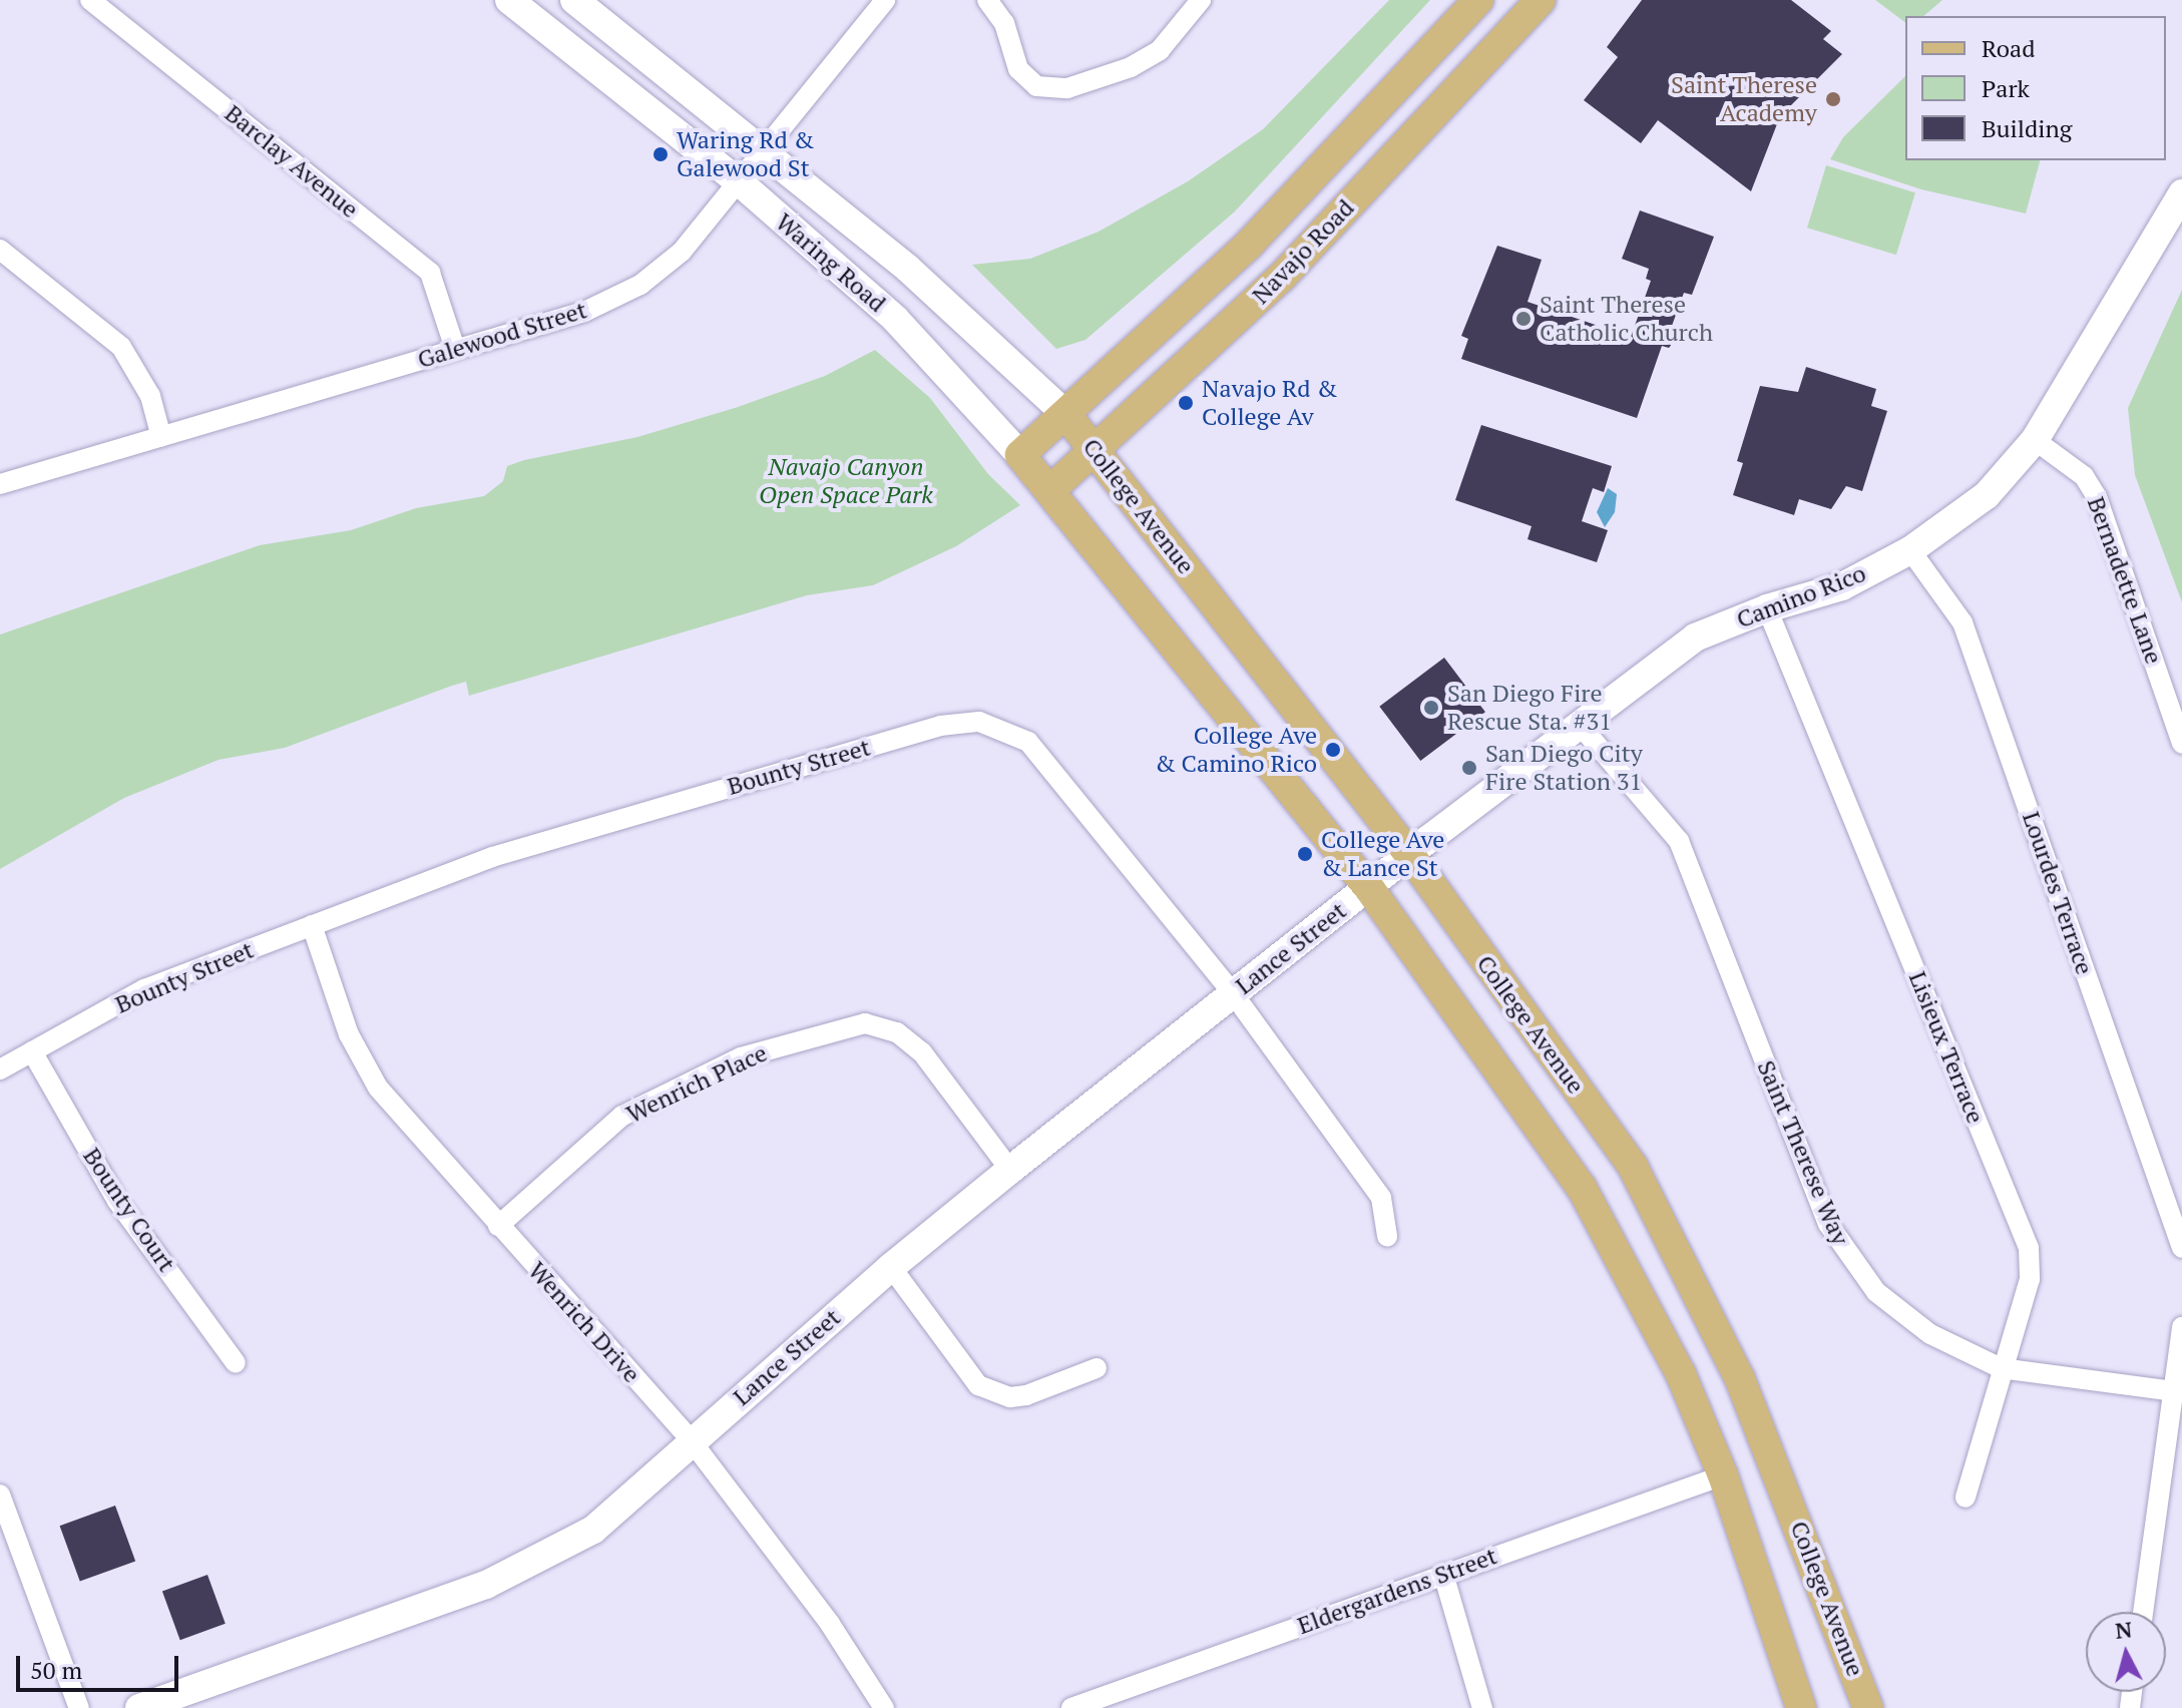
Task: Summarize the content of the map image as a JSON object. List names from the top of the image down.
{
  "streets": {
    "main road": ["Navajo Road", "College Avenue"],
    "street": [
      "Barclay Avenue",
      "Waring Road",
      "Galewood Street",
      "Bernadette Lane",
      "Camino Rico",
      "Bounty Street",
      "Lourdes Terrace",
      "Lance Street",
      "Lisieux Terrace",
      "Wenrich Place",
      "Saint Therese Way",
      "Bounty Court",
      "Wenrich Drive",
      "Eldergardens Street"
    ]
  },
  "crossings": [
    ["Barclay Avenue", "Galewood Street"],
    ["Navajo Road", "Waring Road"],
    ["Navajo Road", "College Avenue"],
    ["Waring Road", "Galewood Street"],
    ["Waring Road", "College Avenue"],
    ["College Avenue", "Camino Rico"],
    ["Bernadette Lane", "Camino Rico"],
    ["Camino Rico", "Lourdes Terrace"],
    ["Camino Rico", "Lance Street"],
    ["Camino Rico", "Lisieux Terrace"],
    ["Camino Rico", "Saint Therese Way"],
    ["Bounty Street", "Lance Street"],
    ["Bounty Street", "Bounty Court"],
    ["Bounty Street", "Wenrich Drive"],
    ["Lance Street", "Wenrich Place"],
    ["Lance Street", "Wenrich Drive"],
    ["Lisieux Terrace", "Saint Therese Way"],
    ["Wenrich Place", "Wenrich Drive"]
  ],
  "parks": ["Navajo Canyon Open Space Park"],
  "places": [
    "Saint Therese Academy",
    "Waring Rd & Galewood St",
    "Saint Therese Catholic Church",
    "Navajo Rd & College Av",
    "San Diego Fire Rescue Sta. #31",
    "College Ave & Camino Rico",
    "San Diego City Fire Station 31",
    "College Ave & Lance St"
  ],
  "legend": ["Road", "Park", "Building"],
  "scale_bar": "50 m",
  "north": "top"
}
